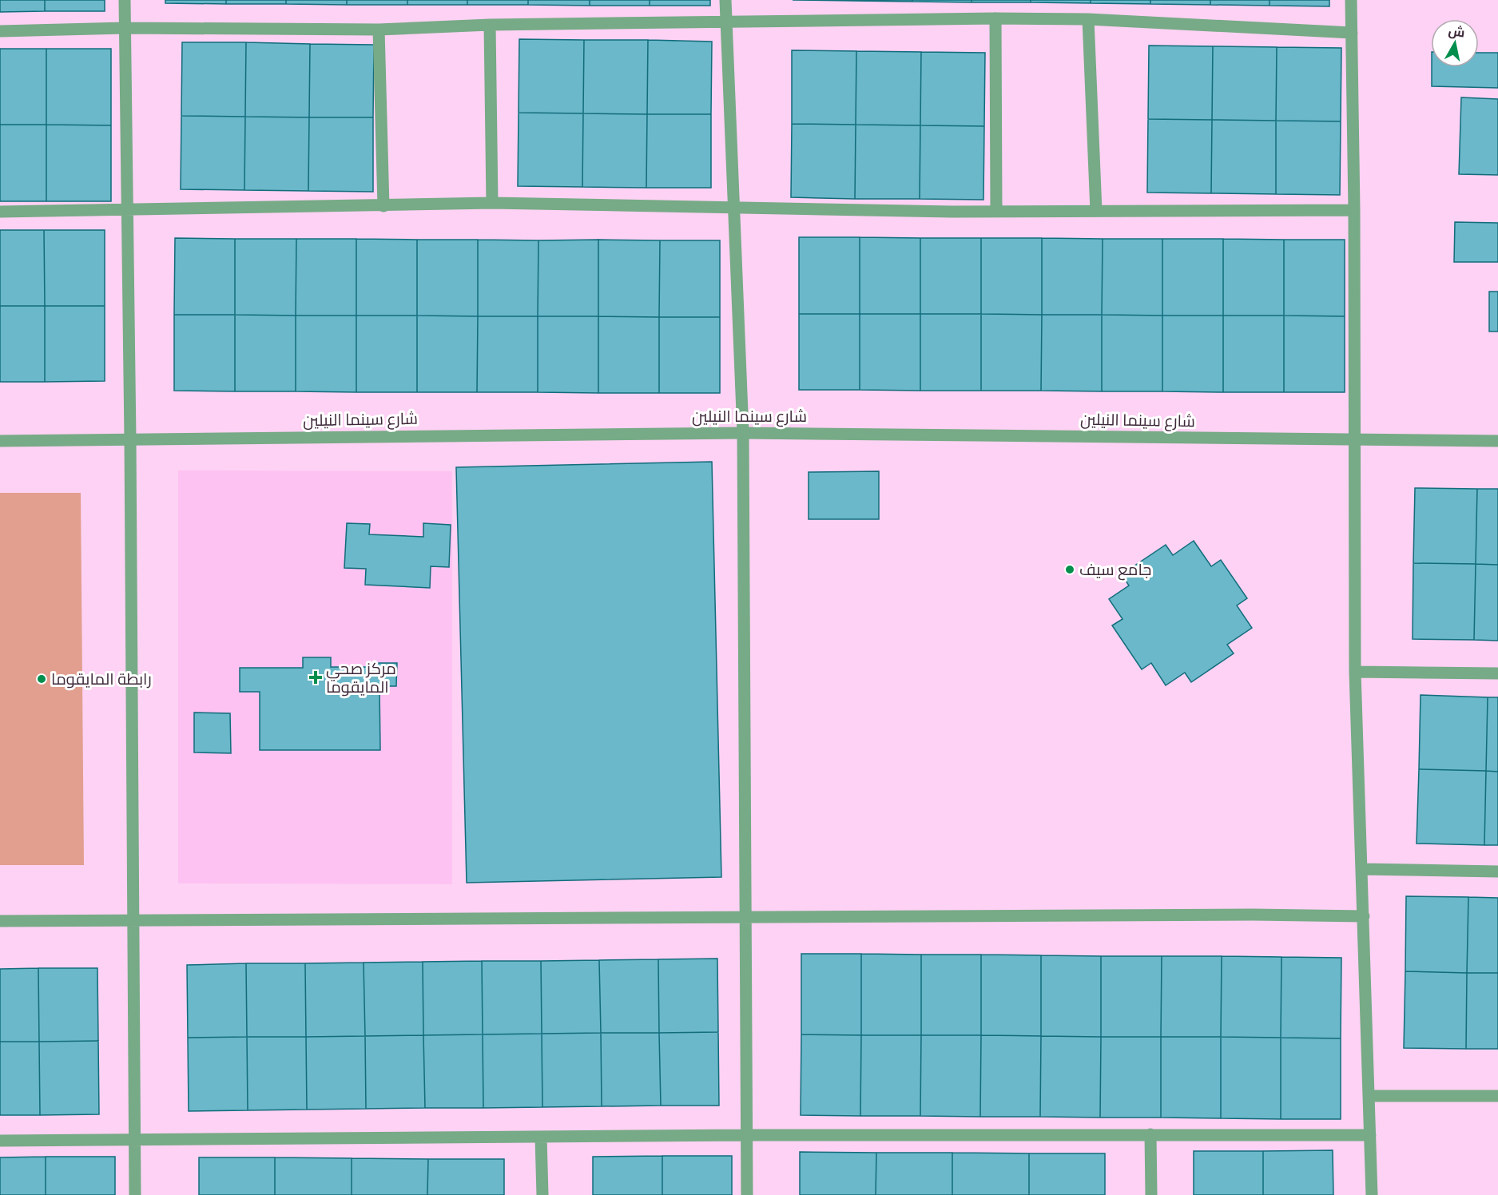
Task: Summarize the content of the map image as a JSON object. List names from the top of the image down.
{
  "streets": {
    "street": ["شارع سينما النيلين"]
  },
  "places": {
    "other": ["جامع سيف", "رابطة المايقوما"],
    "health": ["مركز صحي المايقوما"]
  },
  "north": "top"
}
